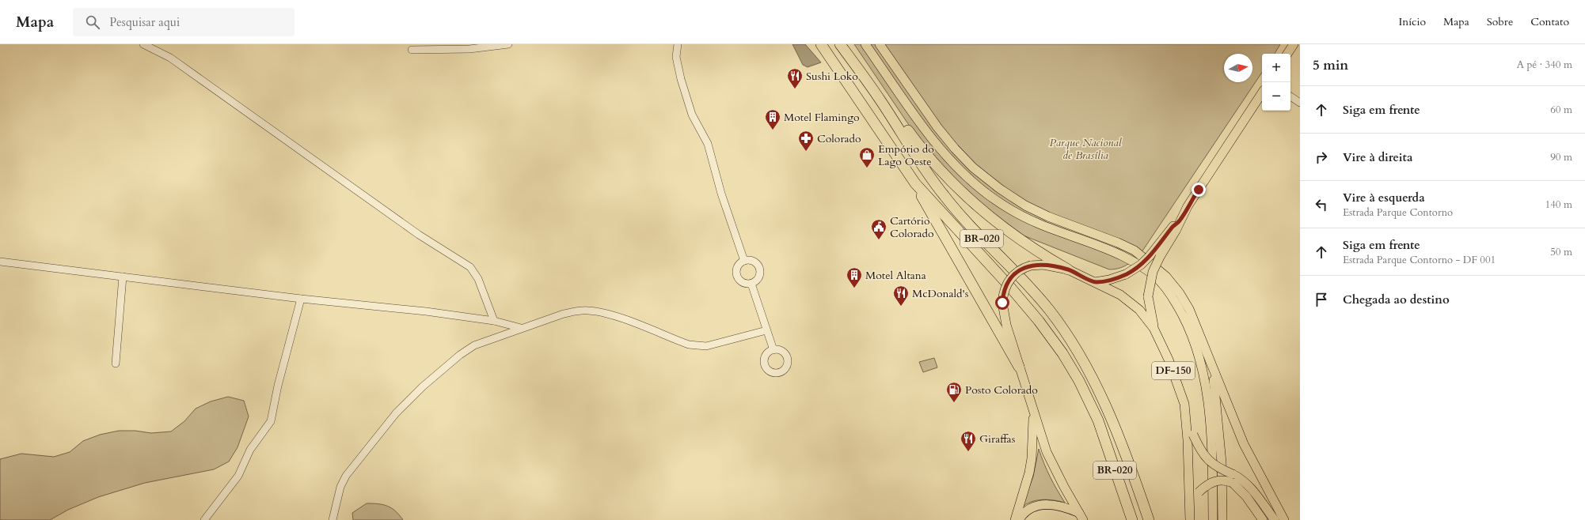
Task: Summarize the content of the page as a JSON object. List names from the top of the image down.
{
  "streets": {
    "highway": ["BR-020"],
    "main road": ["DF-150"]
  },
  "parks": ["Parque Nacional de Brasília"],
  "places": {
    "restaurant": ["Sushi Loko", "McDonald's", "Giraffas"],
    "building": ["Motel Flamingo", "Motel Altana"],
    "pharmacy": ["Colorado"],
    "shop": ["Empório do Lago Oeste"],
    "public building": ["Cartório Colorado"],
    "fuel station": ["Posto Colorado"]
  },
  "north": "right",
  "page": {
    "header": "Mapa",
    "search": "Pesquisar aqui",
    "nav": [
      "Início",
      "Mapa",
      "Sobre",
      "Contato"
    ],
    "heading": ["5 min", "A pé · 340 m"],
    "map_buttons": ["+", "−"],
    "list": [
      ["Siga em frente", "60 m"],
      ["Vire à direita", "90 m"],
      ["Vire à esquerda", "Estrada Parque Contorno", "140 m"],
      ["Siga em frente", "Estrada Parque Contorno - DF 001", "50 m"],
      "Chegada ao destino"
    ]
  }
}
